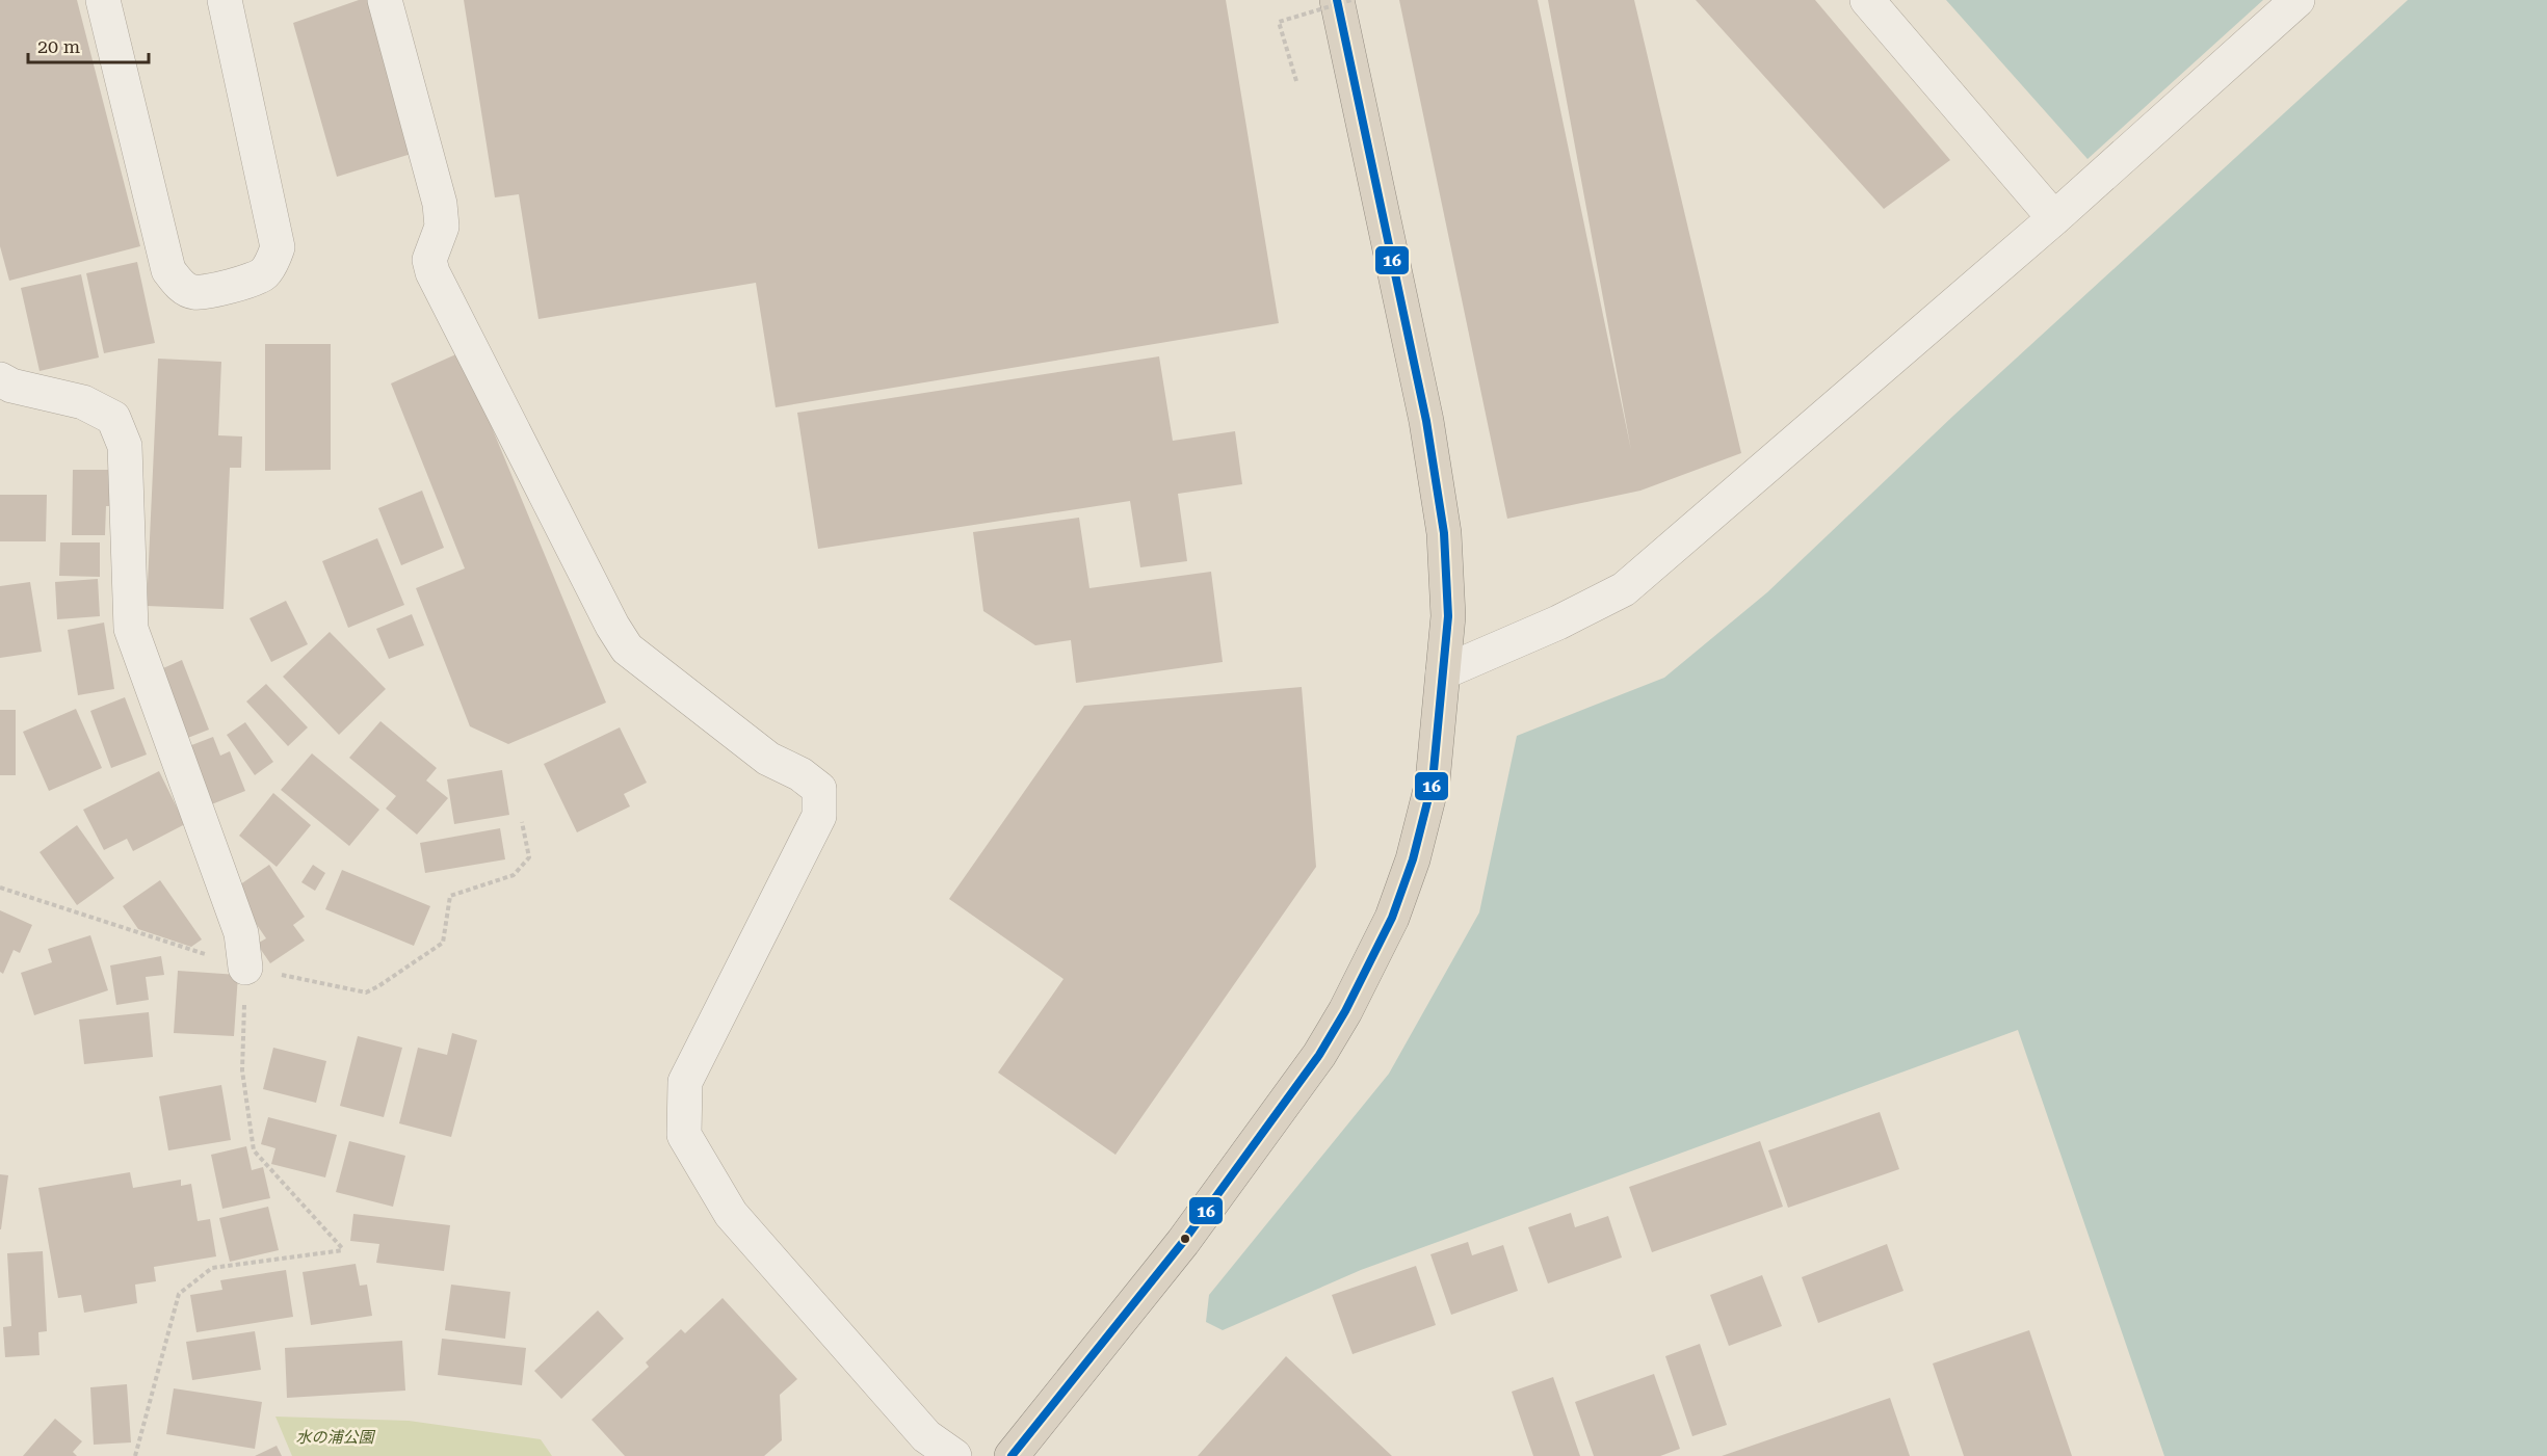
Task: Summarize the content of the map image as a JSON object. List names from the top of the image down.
{
  "parks": ["水の浦公園"],
  "lines": ["transit line 16"],
  "scale_bar": "20 m"
}
